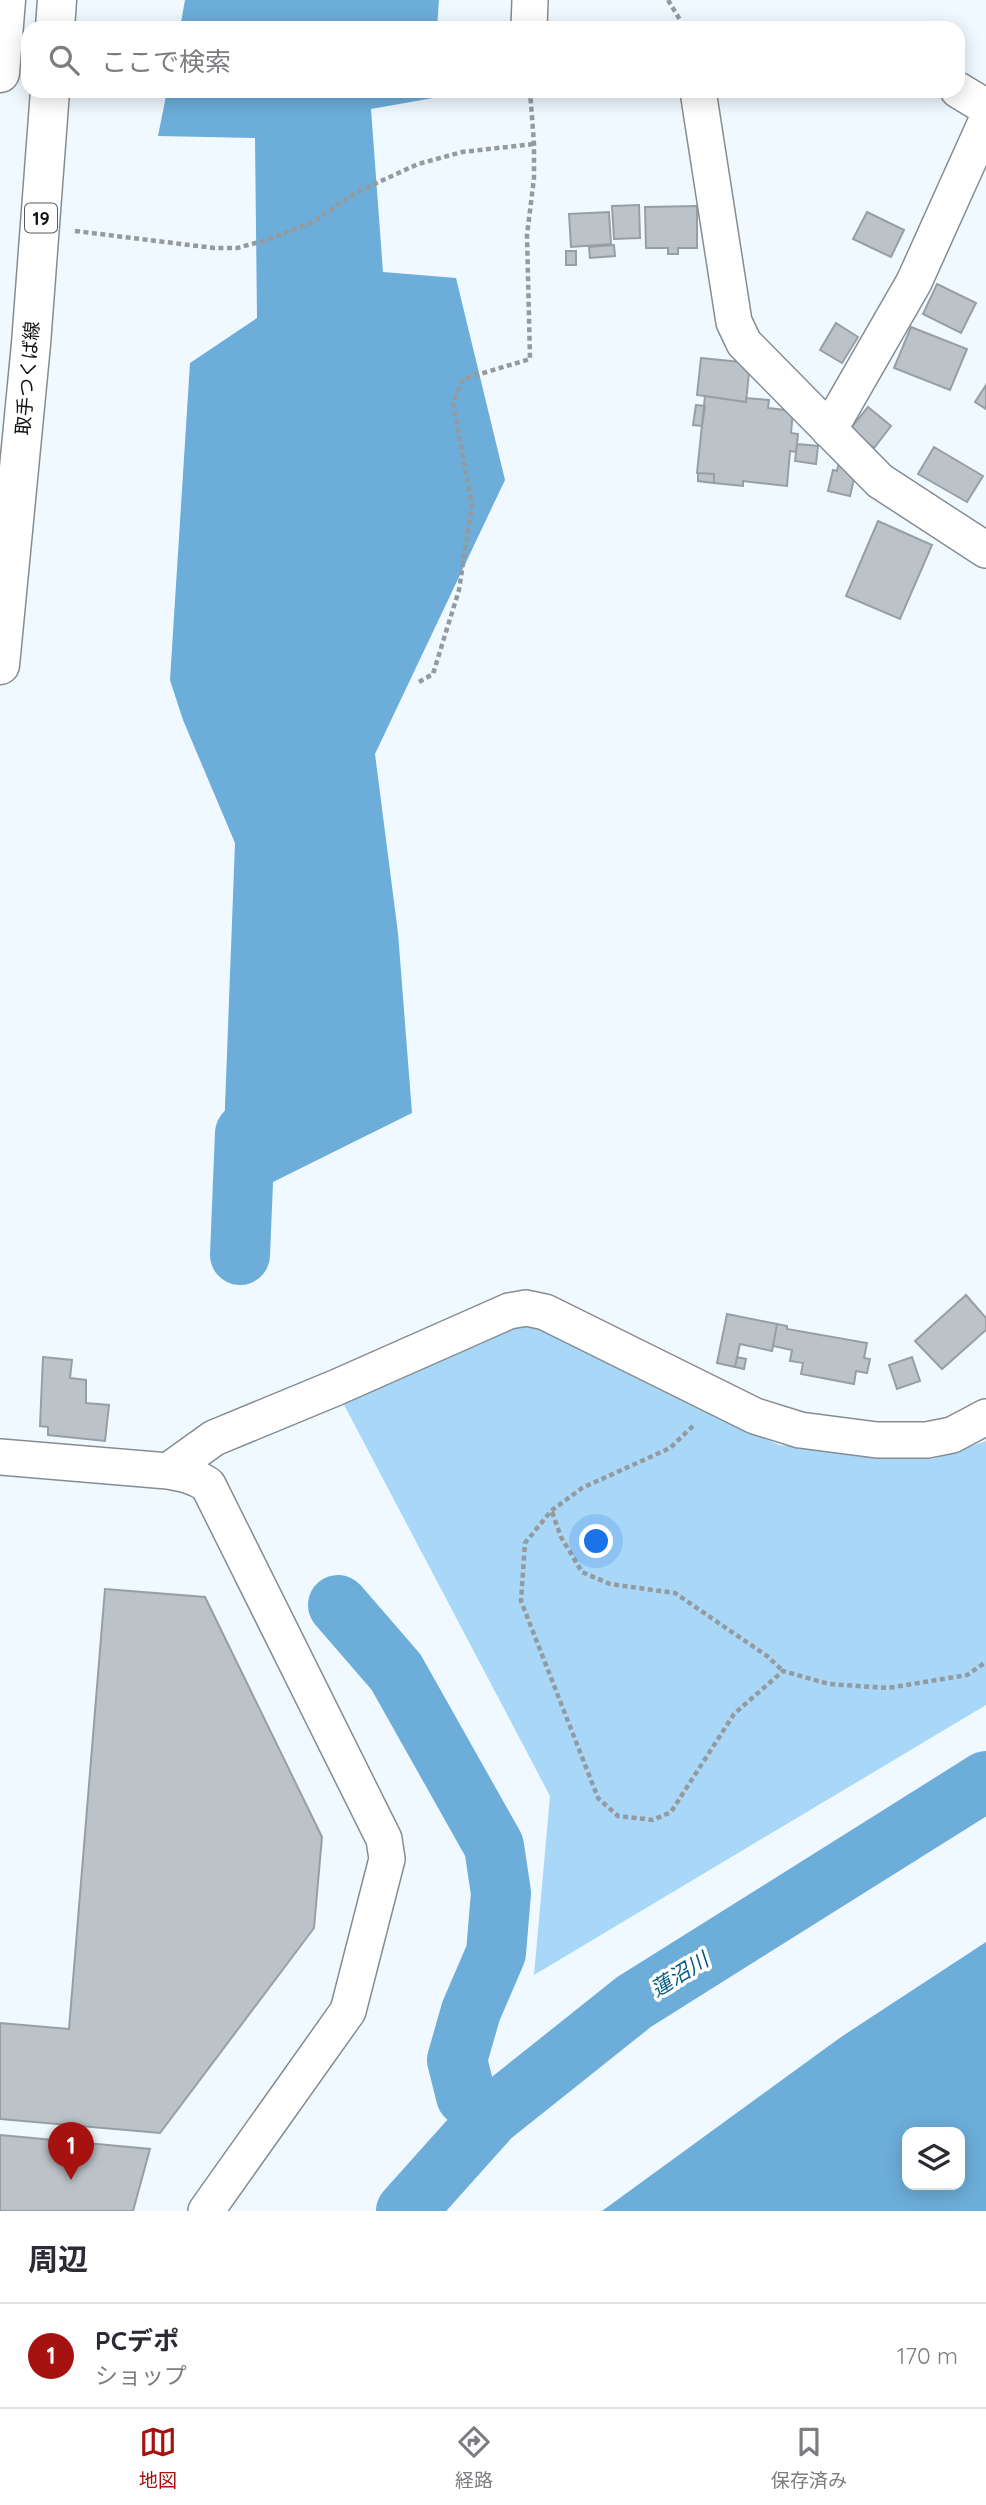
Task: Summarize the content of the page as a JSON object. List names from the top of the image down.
{
  "streets": {
    "main road": ["19", "取手つくば線"]
  },
  "water": ["蓮沼川"],
  "page": {
    "search": "ここで検索",
    "pins": "1",
    "heading": "周辺",
    "list": [
      {
        "mark": "1",
        "name": "PCデポ",
        "note": "ショップ",
        "value": "170 m"
      }
    ],
    "nav": ["地図", "経路", "保存済み"]
  }
}
